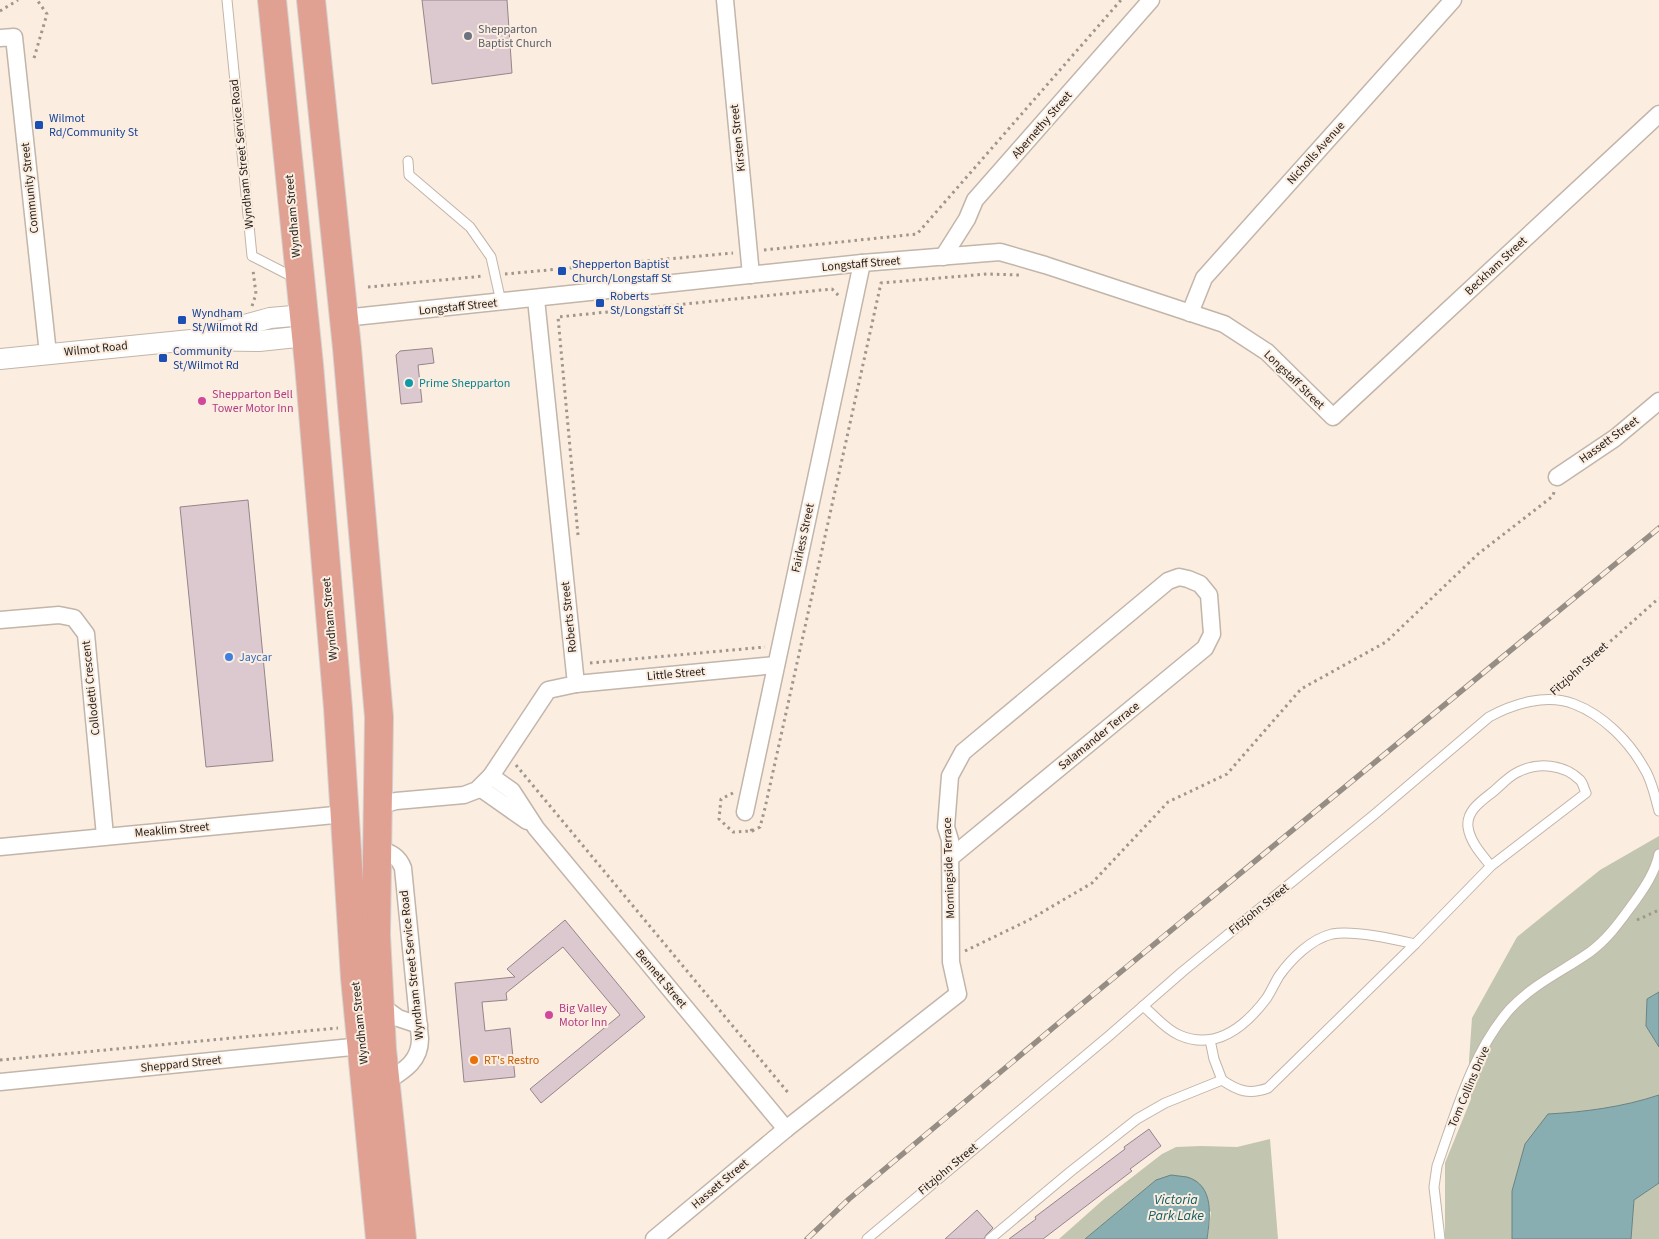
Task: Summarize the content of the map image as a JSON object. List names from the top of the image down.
{
  "streets": {
    "highway": ["Wyndham Street"],
    "street": [
      "Abernethy Street",
      "Kirsten Street",
      "Nicholls Avenue",
      "Wyndham Street Service Road",
      "Community Street",
      "Longstaff Street",
      "Beckham Street",
      "Wilmot Road",
      "Hassett Street",
      "Fairless Street",
      "Roberts Street",
      "Little Street",
      "Collodetti Crescent",
      "Salamander Terrace",
      "Meaklim Street",
      "Morningside Terrace",
      "Bennett Street",
      "Sheppard Street"
    ],
    "lane": ["Fitzjohn Street", "Tom Collins Drive"]
  },
  "crossings": [
    ["Abernethy Street", "Longstaff Street"],
    ["Kirsten Street", "Longstaff Street"],
    ["Nicholls Avenue", "Longstaff Street"],
    ["Wyndham Street Service Road", "Wyndham Street"],
    ["Community Street", "Wilmot Road"],
    ["Wyndham Street", "Longstaff Street"],
    ["Wyndham Street", "Wilmot Road"],
    ["Wyndham Street", "Meaklim Street"],
    ["Wyndham Street", "Sheppard Street"],
    ["Longstaff Street", "Beckham Street"],
    ["Longstaff Street", "Fairless Street"],
    ["Longstaff Street", "Roberts Street"],
    ["Hassett Street", "Morningside Terrace"],
    ["Hassett Street", "Bennett Street"],
    ["Fairless Street", "Little Street"],
    ["Roberts Street", "Little Street"],
    ["Collodetti Crescent", "Meaklim Street"],
    ["Salamander Terrace", "Morningside Terrace"],
    ["Morningside Terrace", "Bennett Street"]
  ],
  "water": ["Victoria Park Lake"],
  "places": {
    "other": [
      "Shepparton Baptist Church",
      "Prime Shepparton",
      "Shepparton Bell Tower Motor Inn",
      "Jaycar",
      "Big Valley Motor Inn",
      "RT's Restro"
    ],
    "transit": [
      "Wilmot Rd/Community St",
      "Shepperton Baptist Church/Longstaff St",
      "Roberts St/Longstaff St",
      "Wyndham St/Wilmot Rd",
      "Community St/Wilmot Rd"
    ]
  }
}
